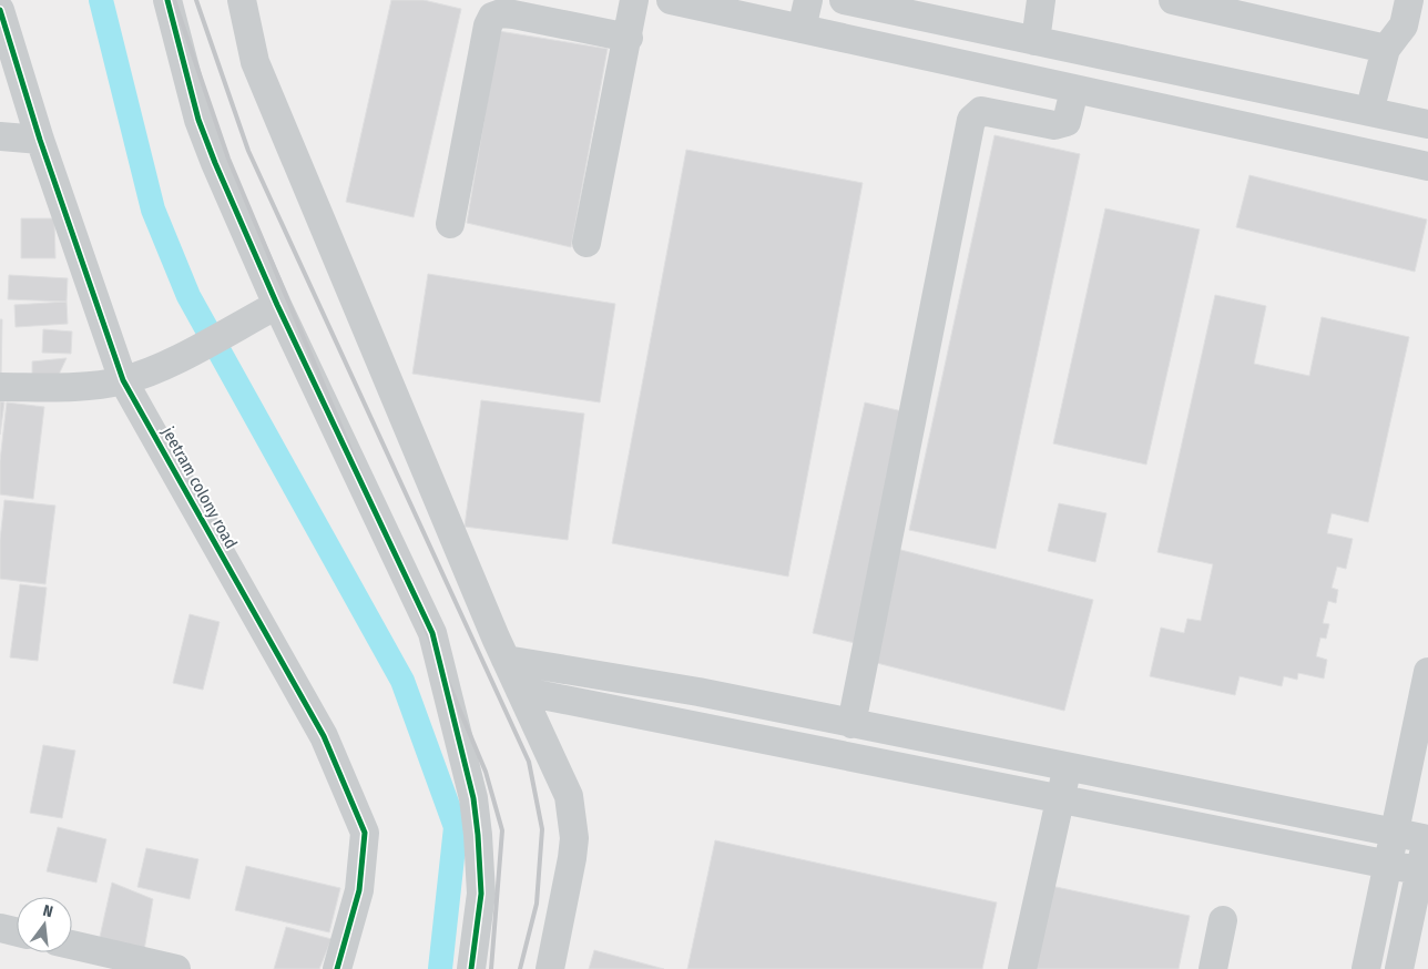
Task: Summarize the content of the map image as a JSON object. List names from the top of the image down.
{
  "streets": {
    "street": ["jeetram colony road"]
  },
  "north": "top"
}
